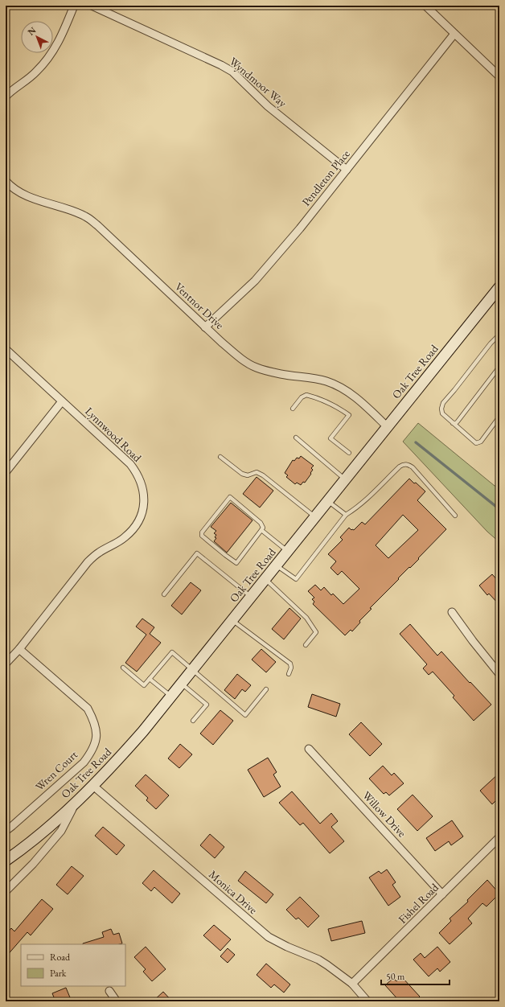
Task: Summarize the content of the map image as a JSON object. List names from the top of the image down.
{
  "streets": {
    "main road": ["Oak Tree Road"],
    "street": [
      "Wyndmoor Way",
      "Pendleton Place",
      "Ventnor Drive",
      "Lynnwood Road",
      "Wren Court",
      "Willow Drive",
      "Monica Drive",
      "Fishel Road"
    ]
  },
  "crossings": [
    ["Wyndmoor Way", "Pendleton Place"],
    ["Pendleton Place", "Ventnor Drive"],
    ["Ventnor Drive", "Oak Tree Road"],
    ["Oak Tree Road", "Monica Drive"],
    ["Lynnwood Road", "Wren Court"],
    ["Willow Drive", "Fishel Road"],
    ["Monica Drive", "Fishel Road"]
  ],
  "legend": ["Road", "Park"],
  "scale_bar": "50 m",
  "north": "top left"
}
